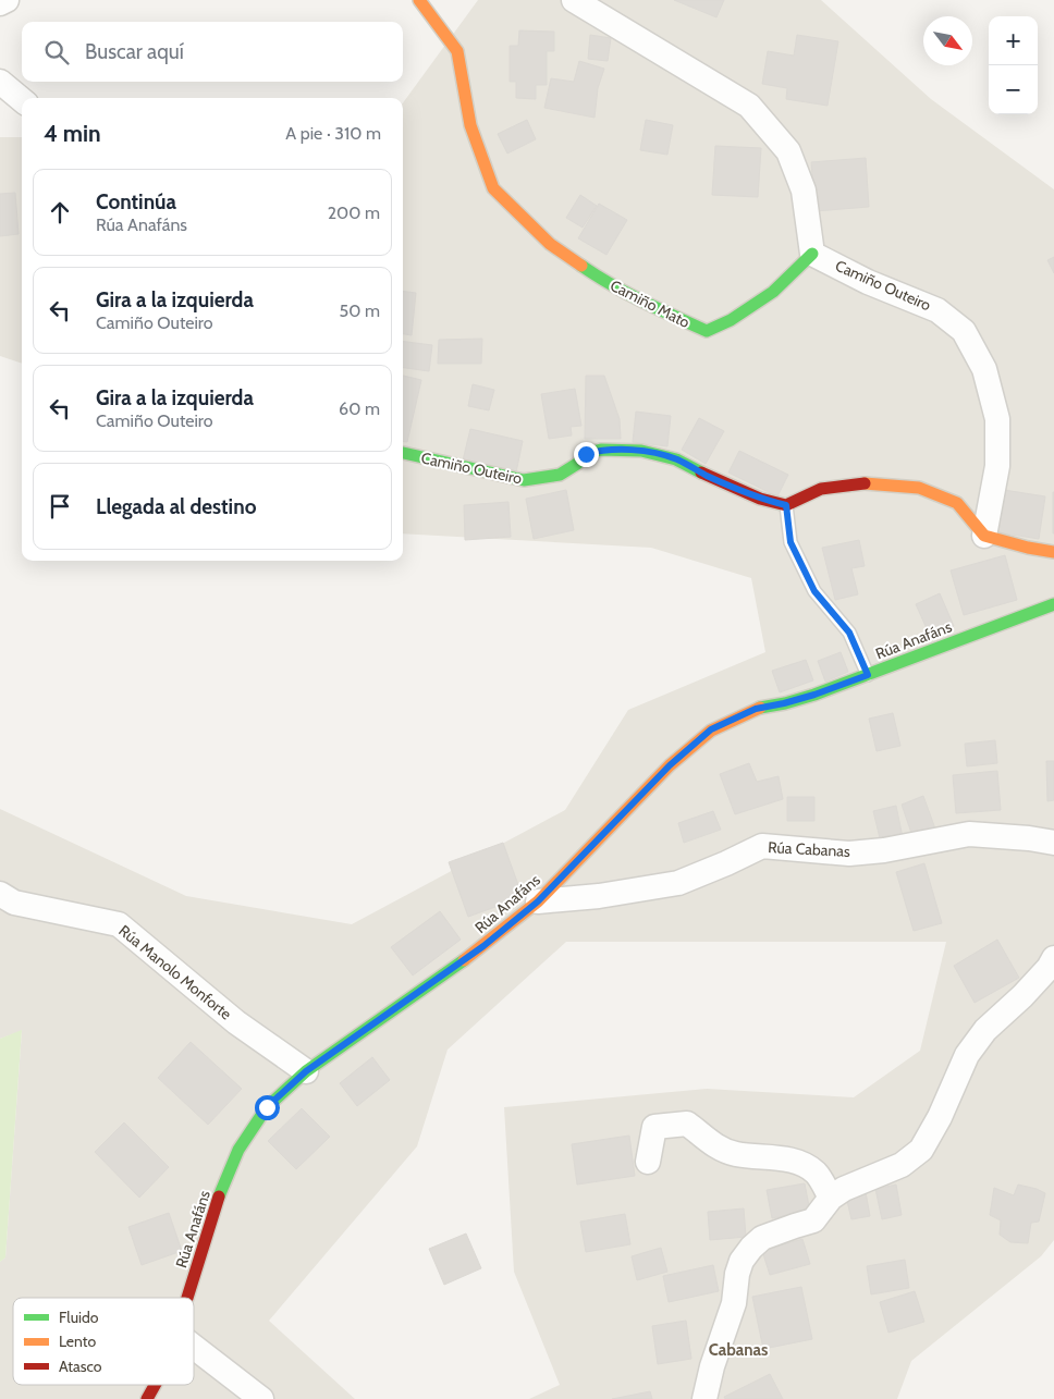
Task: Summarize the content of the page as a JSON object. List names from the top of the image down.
{
  "streets": {
    "street": [
      "Camiño Outeiro",
      "Camiño Mato",
      "Rúa Anafáns",
      "Rúa Cabanas",
      "Rúa Manolo Monforte"
    ]
  },
  "crossings": [
    ["Camiño Outeiro", "Camiño Mato"],
    ["Rúa Anafáns", "Rúa Cabanas"],
    ["Rúa Anafáns", "Rúa Manolo Monforte"]
  ],
  "districts": ["Cabanas"],
  "legend": ["Fluido", "Lento", "Atasco"],
  "north": "bottom right",
  "page": {
    "map_buttons": ["+", "−"],
    "search": "Buscar aquí",
    "heading": ["4 min", "A pie · 310 m"],
    "list": [
      ["Continúa", "Rúa Anafáns", "200 m"],
      ["Gira a la izquierda", "Camiño Outeiro", "50 m"],
      ["Gira a la izquierda", "Camiño Outeiro", "60 m"],
      "Llegada al destino"
    ]
  }
}
